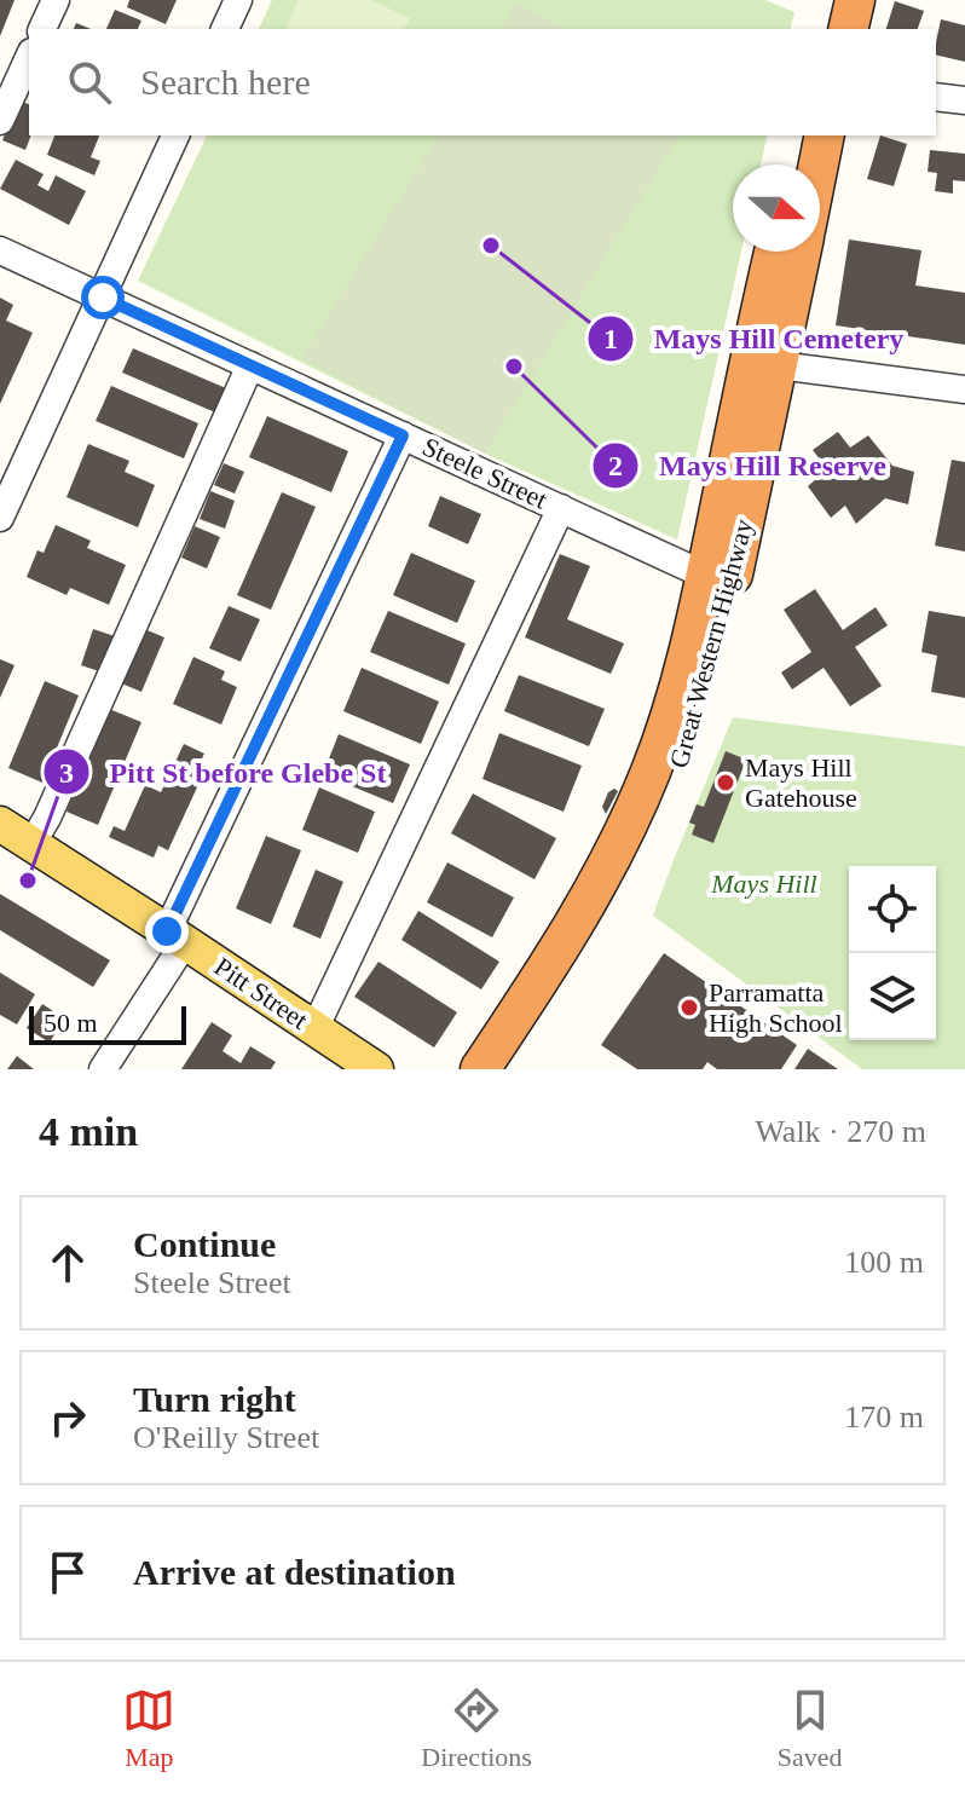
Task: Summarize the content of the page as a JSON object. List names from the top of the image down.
{
  "streets": {
    "highway": ["Great Western Highway"],
    "main road": ["Pitt Street"],
    "street": ["Steele Street"]
  },
  "crossings": [
    ["Steele Street", "Great Western Highway"]
  ],
  "parks": ["Mays Hill"],
  "places": [
    "Mays Hill Cemetery",
    "Mays Hill Reserve",
    "Mays Hill Gatehouse",
    "Pitt St before Glebe St",
    "Parramatta High School"
  ],
  "scale_bar": "50 m",
  "north": "right",
  "page": {
    "search": "Search here",
    "scale": "50 m",
    "heading": ["4 min", "Walk · 270 m"],
    "list": [
      ["Continue", "Steele Street", "100 m"],
      ["Turn right", "O'Reilly Street", "170 m"],
      "Arrive at destination"
    ],
    "nav": ["Map", "Directions", "Saved"]
  }
}
